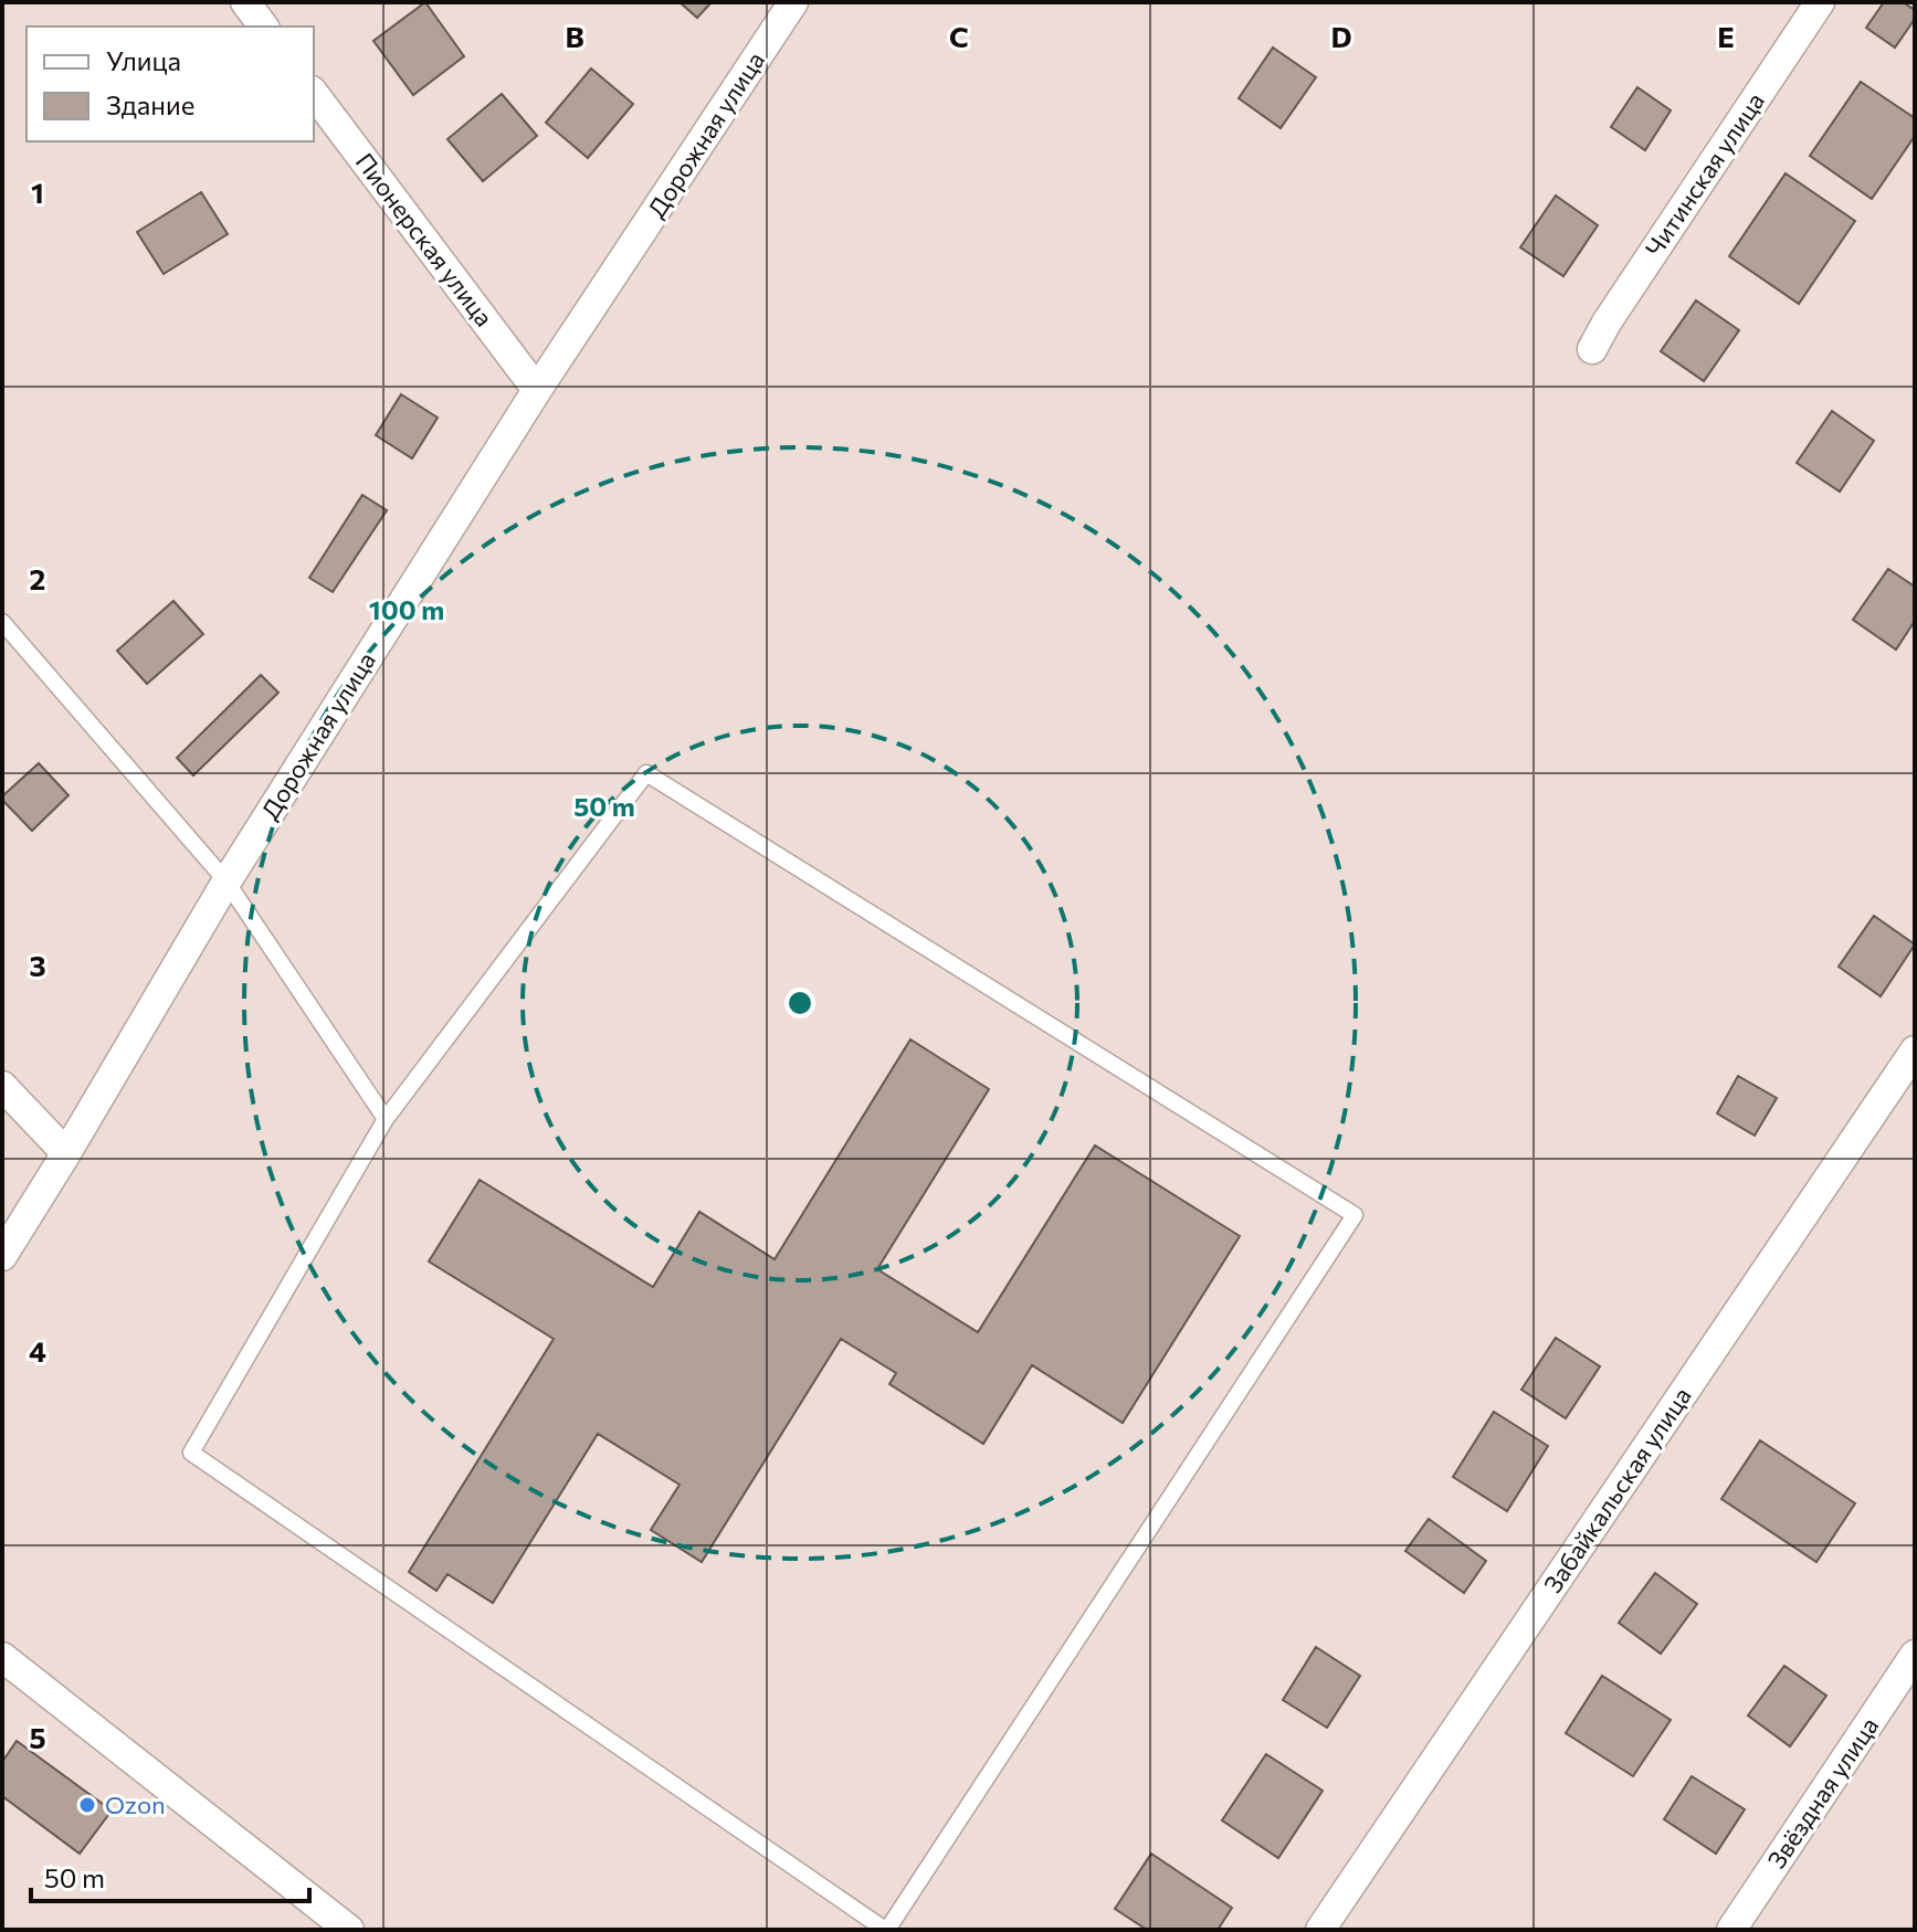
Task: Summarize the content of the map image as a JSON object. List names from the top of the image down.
{
  "streets": {
    "street": [
      "Дорожная улица",
      "Читинская улица",
      "Пионерская улица",
      "Забайкальская улица",
      "Звёздная улица"
    ]
  },
  "crossings": [
    ["Дорожная улица", "Пионерская улица"]
  ],
  "places": ["Ozon"],
  "legend": ["Улица", "Здание"],
  "scale_bar": "50 m",
  "grid": {
    "columns": [
      "B",
      "C",
      "D",
      "E"
    ],
    "rows": [
      "1",
      "2",
      "3",
      "4",
      "5"
    ]
  },
  "rings": ["100 m", "50 m"]
}
